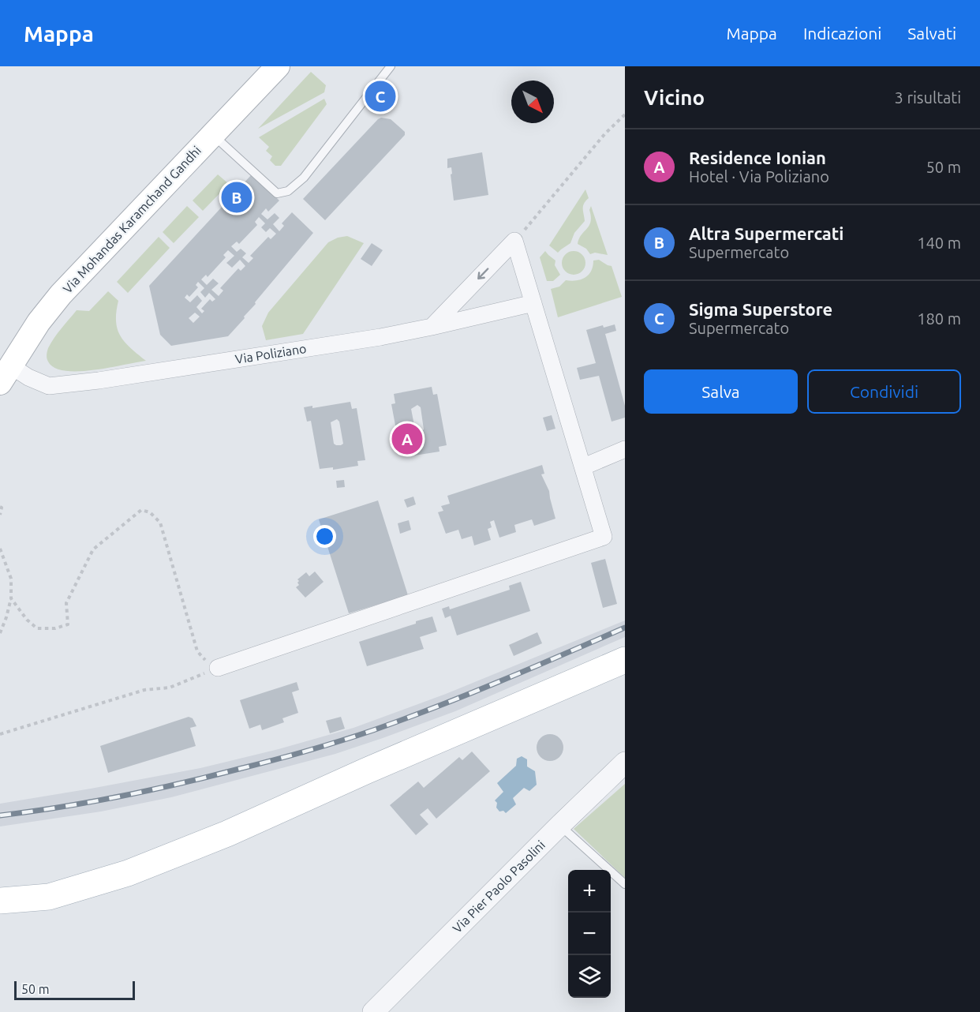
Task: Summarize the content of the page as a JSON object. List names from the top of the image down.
{
  "streets": {
    "main road": ["Via Mohandas Karamchand Gandhi"],
    "street": ["Via Poliziano", "Via Pier Paolo Pasolini"]
  },
  "crossings": [
    ["Via Mohandas Karamchand Gandhi", "Via Poliziano"]
  ],
  "scale_bar": "50 m",
  "north": "bottom right",
  "page": {
    "header": "Mappa",
    "nav": ["Mappa", "Indicazioni", "Salvati"],
    "heading": ["Vicino", "3 risultati"],
    "pins": ["C", "B", "A"],
    "list": [
      {
        "mark": "A",
        "name": "Residence Ionian",
        "note": "Hotel · Via Poliziano",
        "value": "50 m"
      },
      {
        "mark": "B",
        "name": "Altra Supermercati",
        "note": "Supermercato",
        "value": "140 m"
      },
      {
        "mark": "C",
        "name": "Sigma Superstore",
        "note": "Supermercato",
        "value": "180 m"
      }
    ],
    "buttons": ["Salva", "Condividi"],
    "map_buttons": ["+", "−"],
    "scale": "50 m"
  }
}
